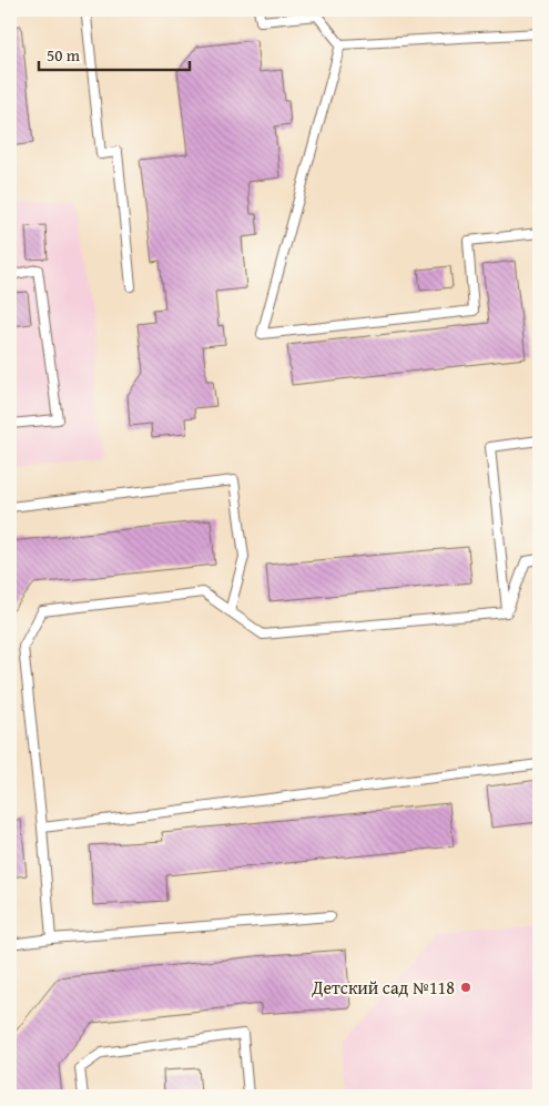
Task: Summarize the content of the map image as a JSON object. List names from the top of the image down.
{
  "places": ["Детский сад №118"],
  "scale_bar": "50 m"
}
